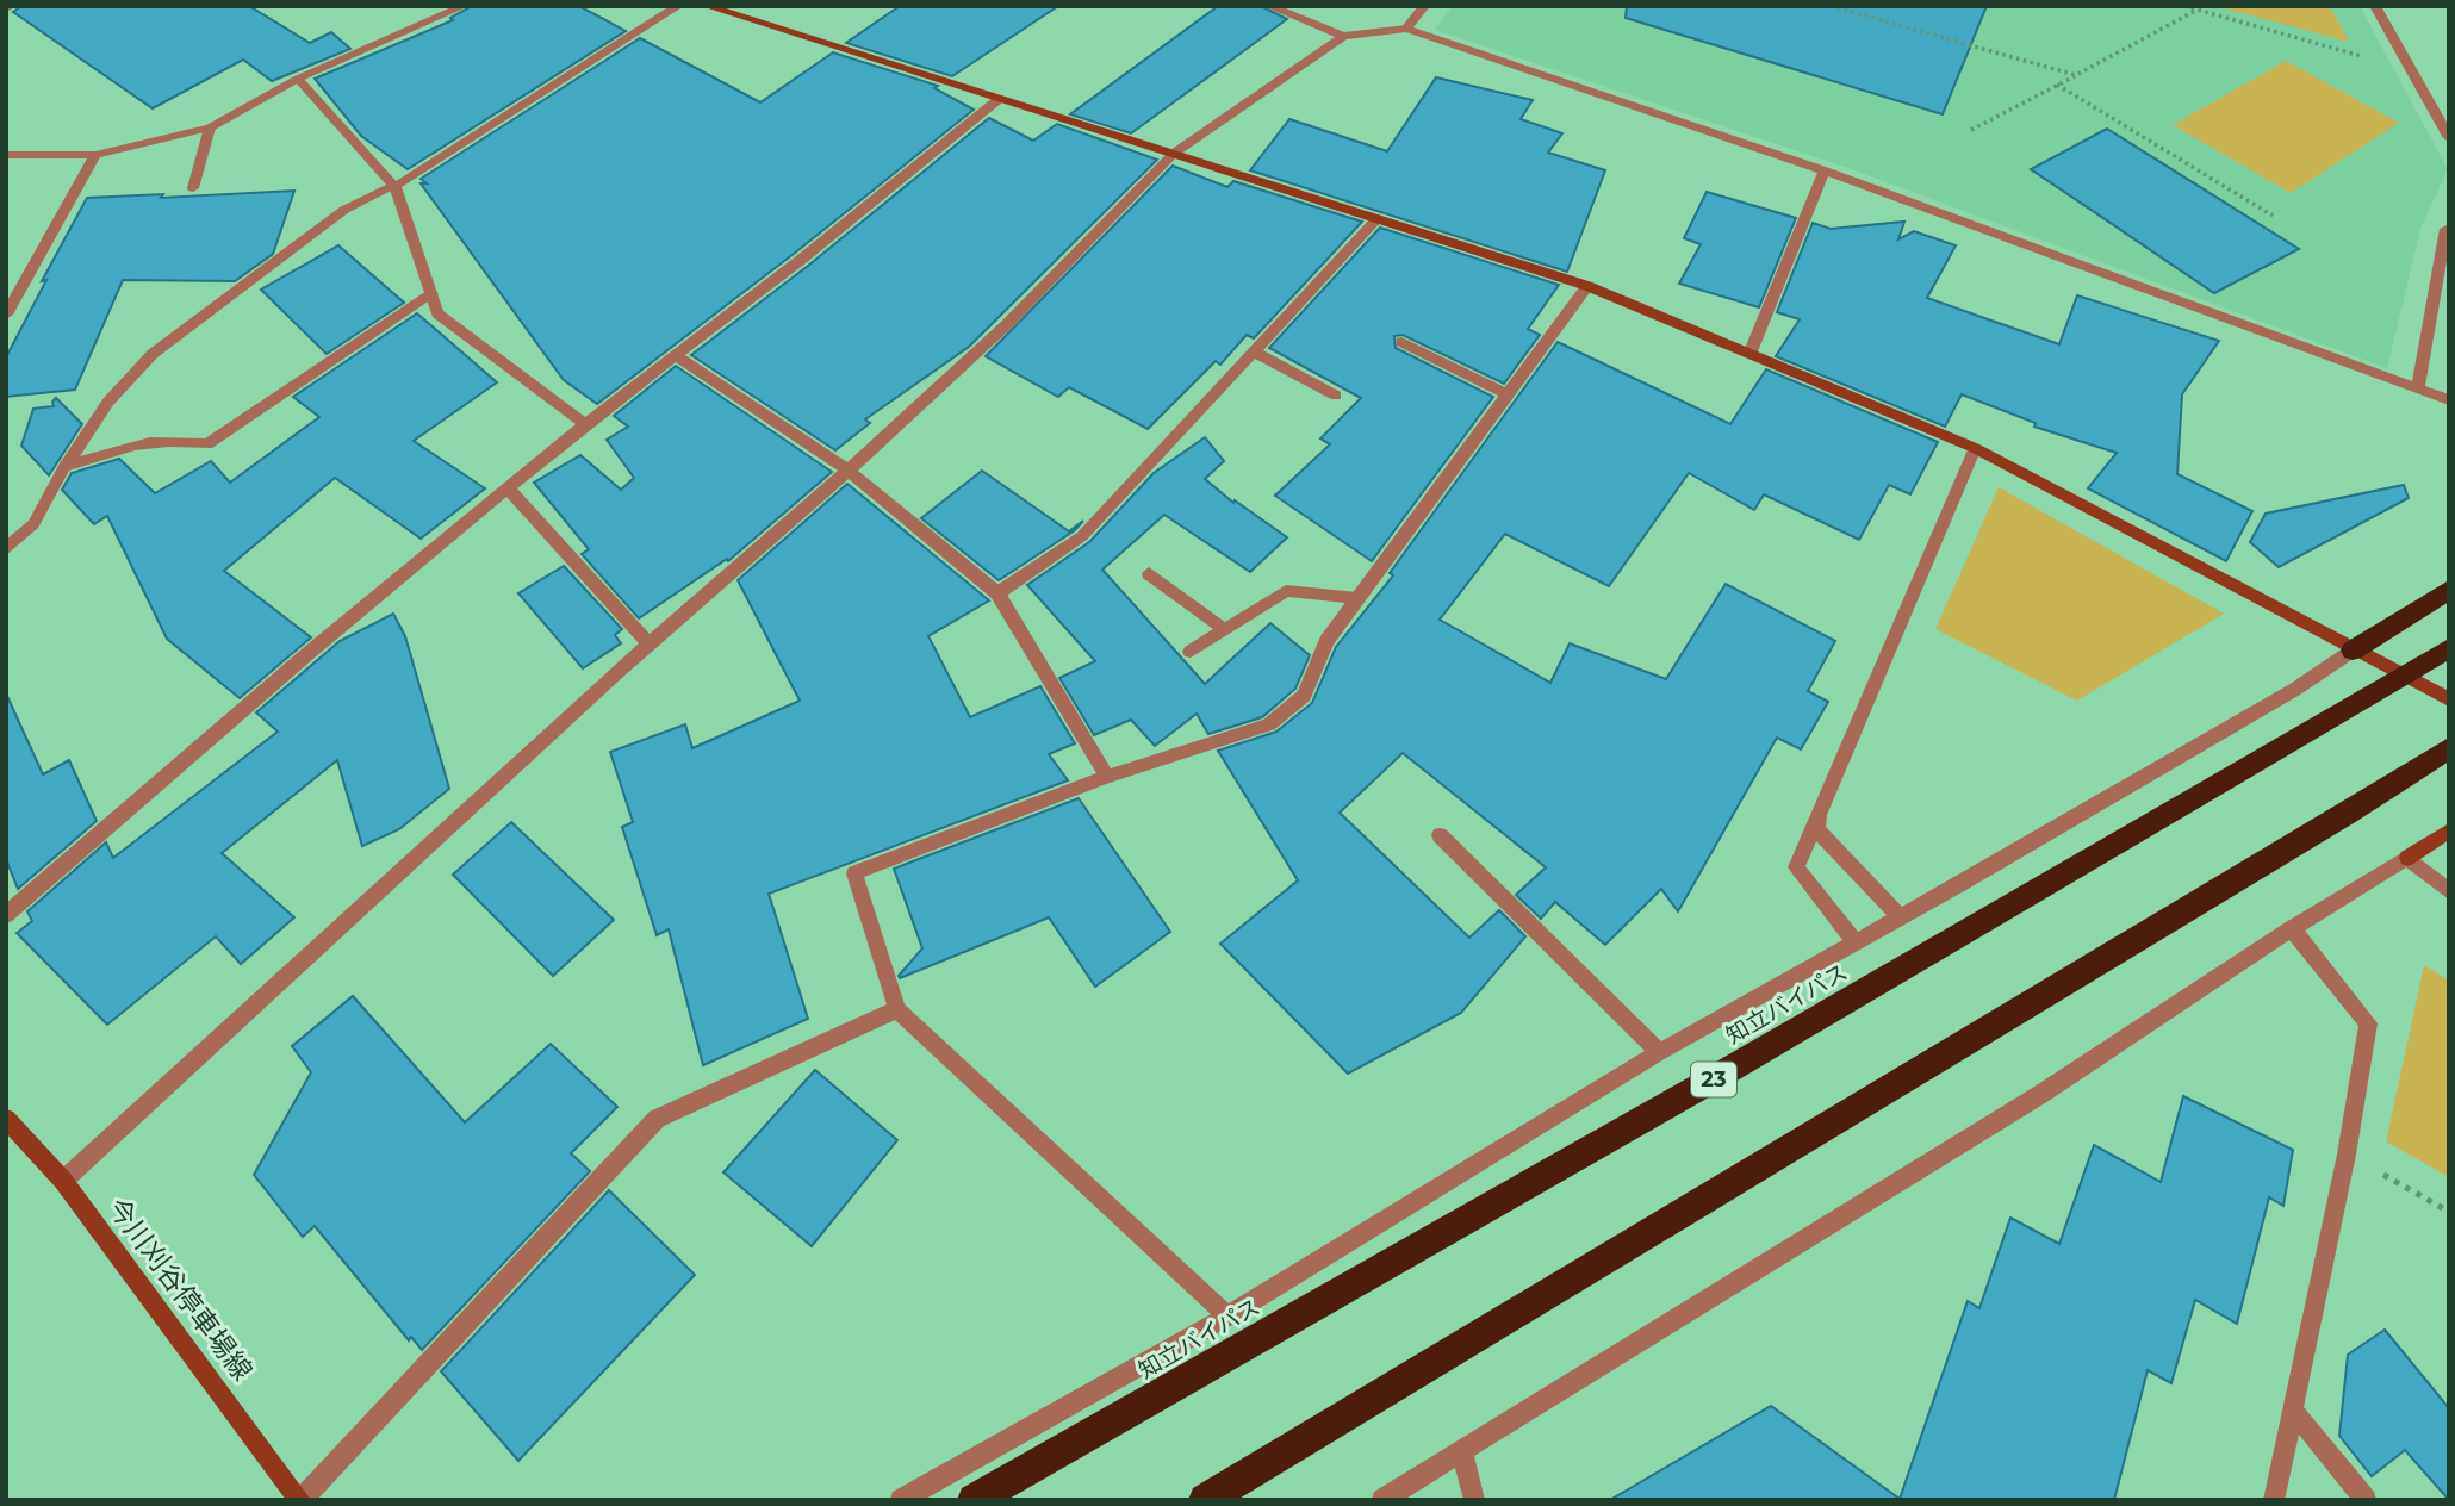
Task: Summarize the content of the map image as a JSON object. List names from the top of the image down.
{
  "streets": {
    "highway": ["知立バイパス", "23"],
    "street": ["今川刈谷停車場線"]
  }
}
